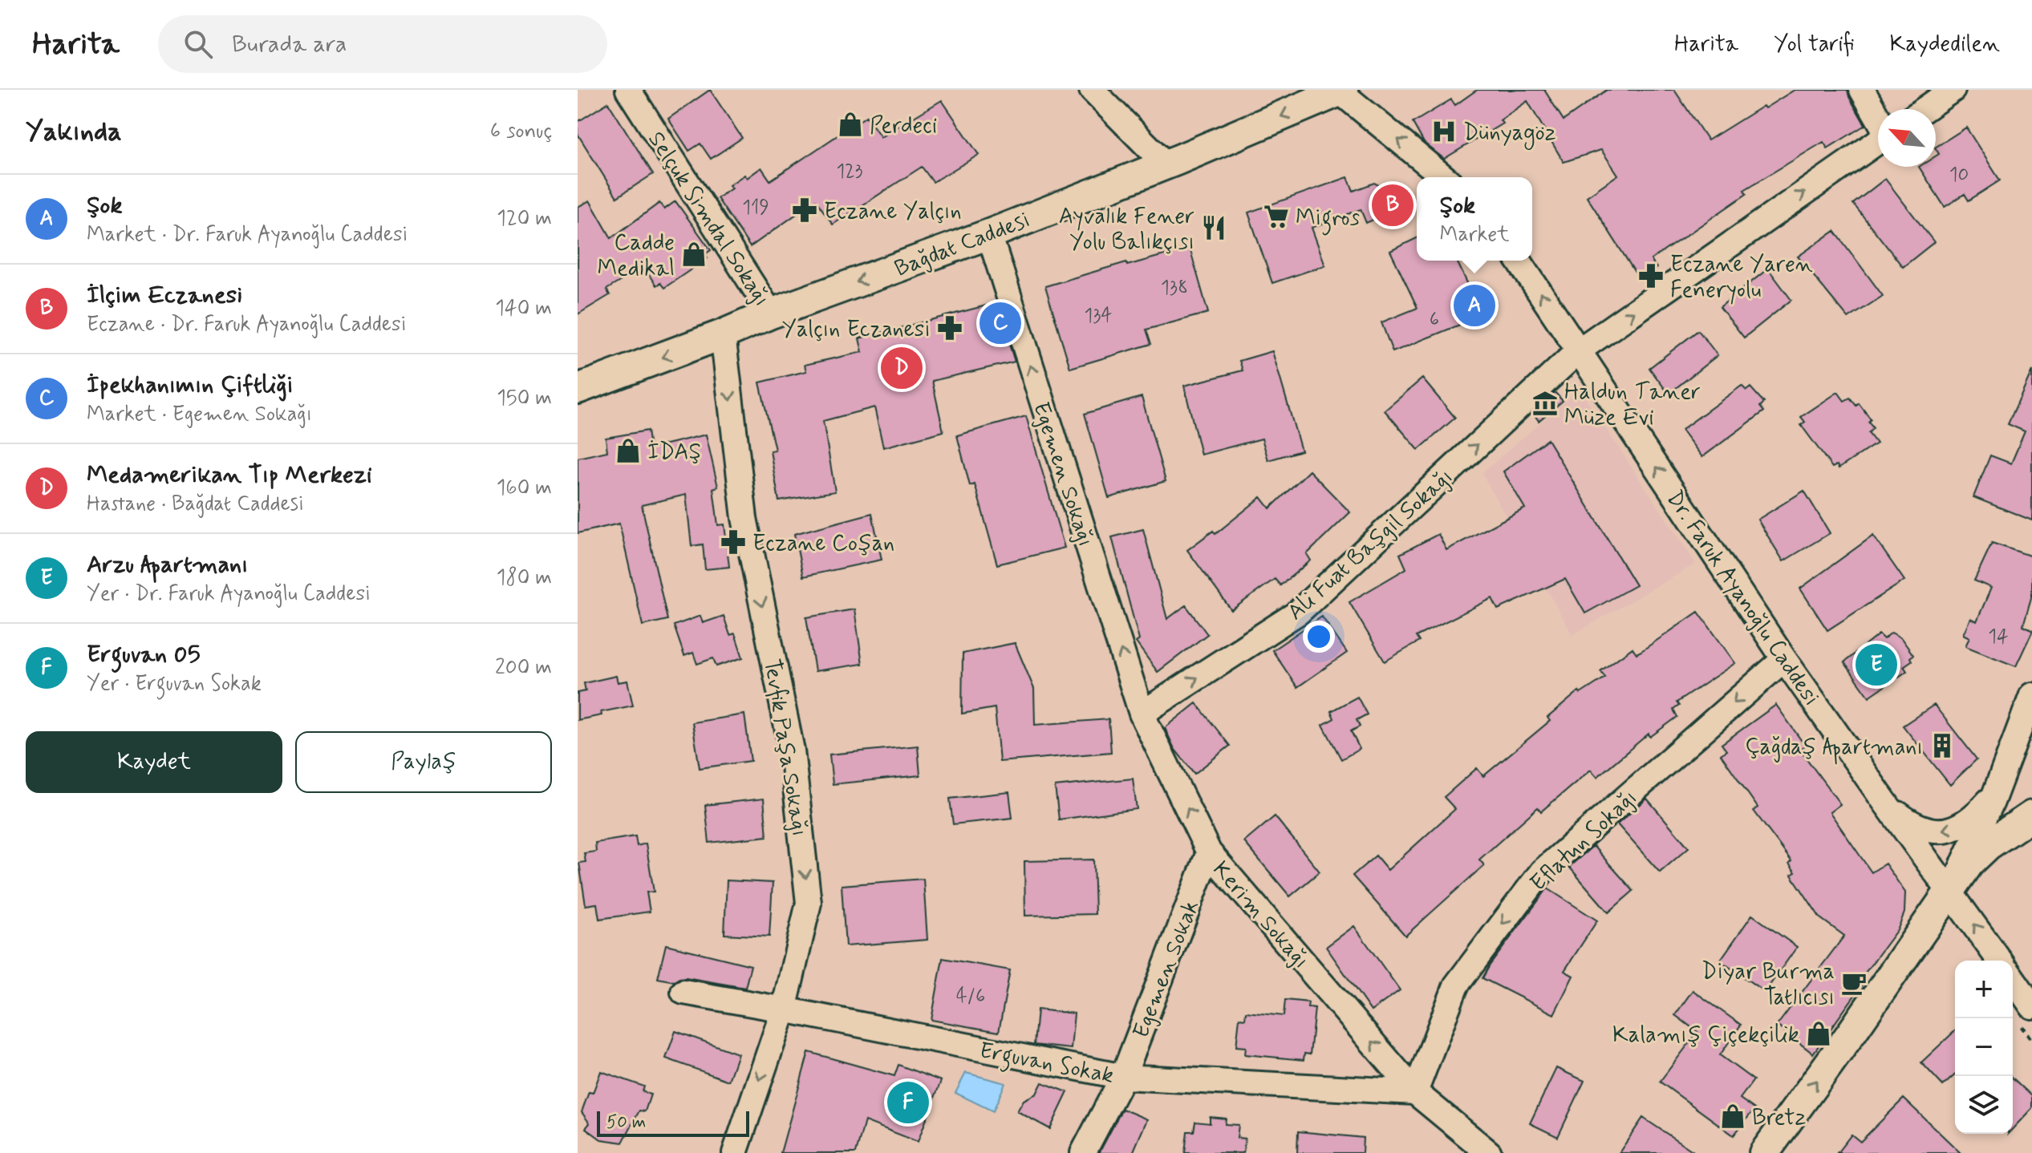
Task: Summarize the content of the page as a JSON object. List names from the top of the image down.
{
  "streets": {
    "main road": ["Bağdat Caddesi"],
    "street": [
      "Selçuk Simdal Sokağı",
      "Egemen Sokağı",
      "Ali Fuat Başgil Sokağı",
      "Dr. Faruk Ayanoğlu Caddesi",
      "Tevfik Paşa Sokağı",
      "Eflatun Sokağı",
      "Kerim Sokağı",
      "Egemen Sokak",
      "Erguvan Sokak"
    ]
  },
  "crossings": [
    ["Selçuk Simdal Sokağı", "Bağdat Caddesi"],
    ["Bağdat Caddesi", "Egemen Sokağı"],
    ["Bağdat Caddesi", "Tevfik Paşa Sokağı"],
    ["Egemen Sokağı", "Ali Fuat Başgil Sokağı"],
    ["Egemen Sokağı", "Kerim Sokağı"],
    ["Ali Fuat Başgil Sokağı", "Dr. Faruk Ayanoğlu Caddesi"],
    ["Ali Fuat Başgil Sokağı", "Kerim Sokağı"],
    ["Dr. Faruk Ayanoğlu Caddesi", "Eflatun Sokağı"],
    ["Tevfik Paşa Sokağı", "Erguvan Sokak"],
    ["Eflatun Sokağı", "Kerim Sokağı"],
    ["Eflatun Sokağı", "Erguvan Sokak"],
    ["Kerim Sokağı", "Egemen Sokak"],
    ["Kerim Sokağı", "Erguvan Sokak"],
    ["Egemen Sokak", "Erguvan Sokak"]
  ],
  "one_way": [
    "Bağdat Caddesi",
    "Egemen Sokağı",
    "Ali Fuat Başgil Sokağı",
    "Dr. Faruk Ayanoğlu Caddesi",
    "Tevfik Paşa Sokağı",
    "Eflatun Sokağı",
    "Kerim Sokağı"
  ],
  "places": {
    "shop": [
      "Perdeci",
      "Cadde Medikal",
      "İDAŞ",
      "Kalamış Çiçekçilik",
      "Bretz"
    ],
    "hospital": ["Dünyagöz"],
    "pharmacy": [
      "Eczane Yalçın",
      "Eczane Yaren Feneryolu",
      "Yalçın Eczanesi",
      "Eczane Coşan"
    ],
    "supermarket": ["Migros"],
    "restaurant": ["Ayvalık Fener Yolu Balıkçısı"],
    "museum": ["Haldun Taner Müze Evi"],
    "building": ["Çağdaş Apartmanı"],
    "cafe": ["Diyar Burma Tatlıcısı"]
  },
  "house_numbers": [
    "123",
    "10",
    "119",
    "138",
    "134",
    "6",
    "14",
    "4/6"
  ],
  "scale_bar": "50 m",
  "north": "top left",
  "page": {
    "header": "Harita",
    "search": "Burada ara",
    "nav": ["Harita", "Yol tarifi", "Kaydedilen"],
    "heading": ["Yakında", "6 sonuç"],
    "list": [
      {
        "mark": "A",
        "name": "Şok",
        "note": "Market · Dr. Faruk Ayanoğlu Caddesi",
        "value": "120 m"
      },
      {
        "mark": "B",
        "name": "İlçim Eczanesi",
        "note": "Eczane · Dr. Faruk Ayanoğlu Caddesi",
        "value": "140 m"
      },
      {
        "mark": "C",
        "name": "İpekhanımın Çiftliği",
        "note": "Market · Egemen Sokağı",
        "value": "150 m"
      },
      {
        "mark": "D",
        "name": "Medamerikan Tıp Merkezi",
        "note": "Hastane · Bağdat Caddesi",
        "value": "160 m"
      },
      {
        "mark": "E",
        "name": "Arzu Apartmanı",
        "note": "Yer · Dr. Faruk Ayanoğlu Caddesi",
        "value": "180 m"
      },
      {
        "mark": "F",
        "name": "Erguvan 05",
        "note": "Yer · Erguvan Sokak",
        "value": "200 m"
      }
    ],
    "popup": ["Şok", "Market"],
    "pins": [
      "B",
      "A",
      "C",
      "D",
      "E",
      "F"
    ],
    "buttons": ["Kaydet", "Paylaş"],
    "map_buttons": ["+", "−"],
    "scale": "50 m"
  }
}
